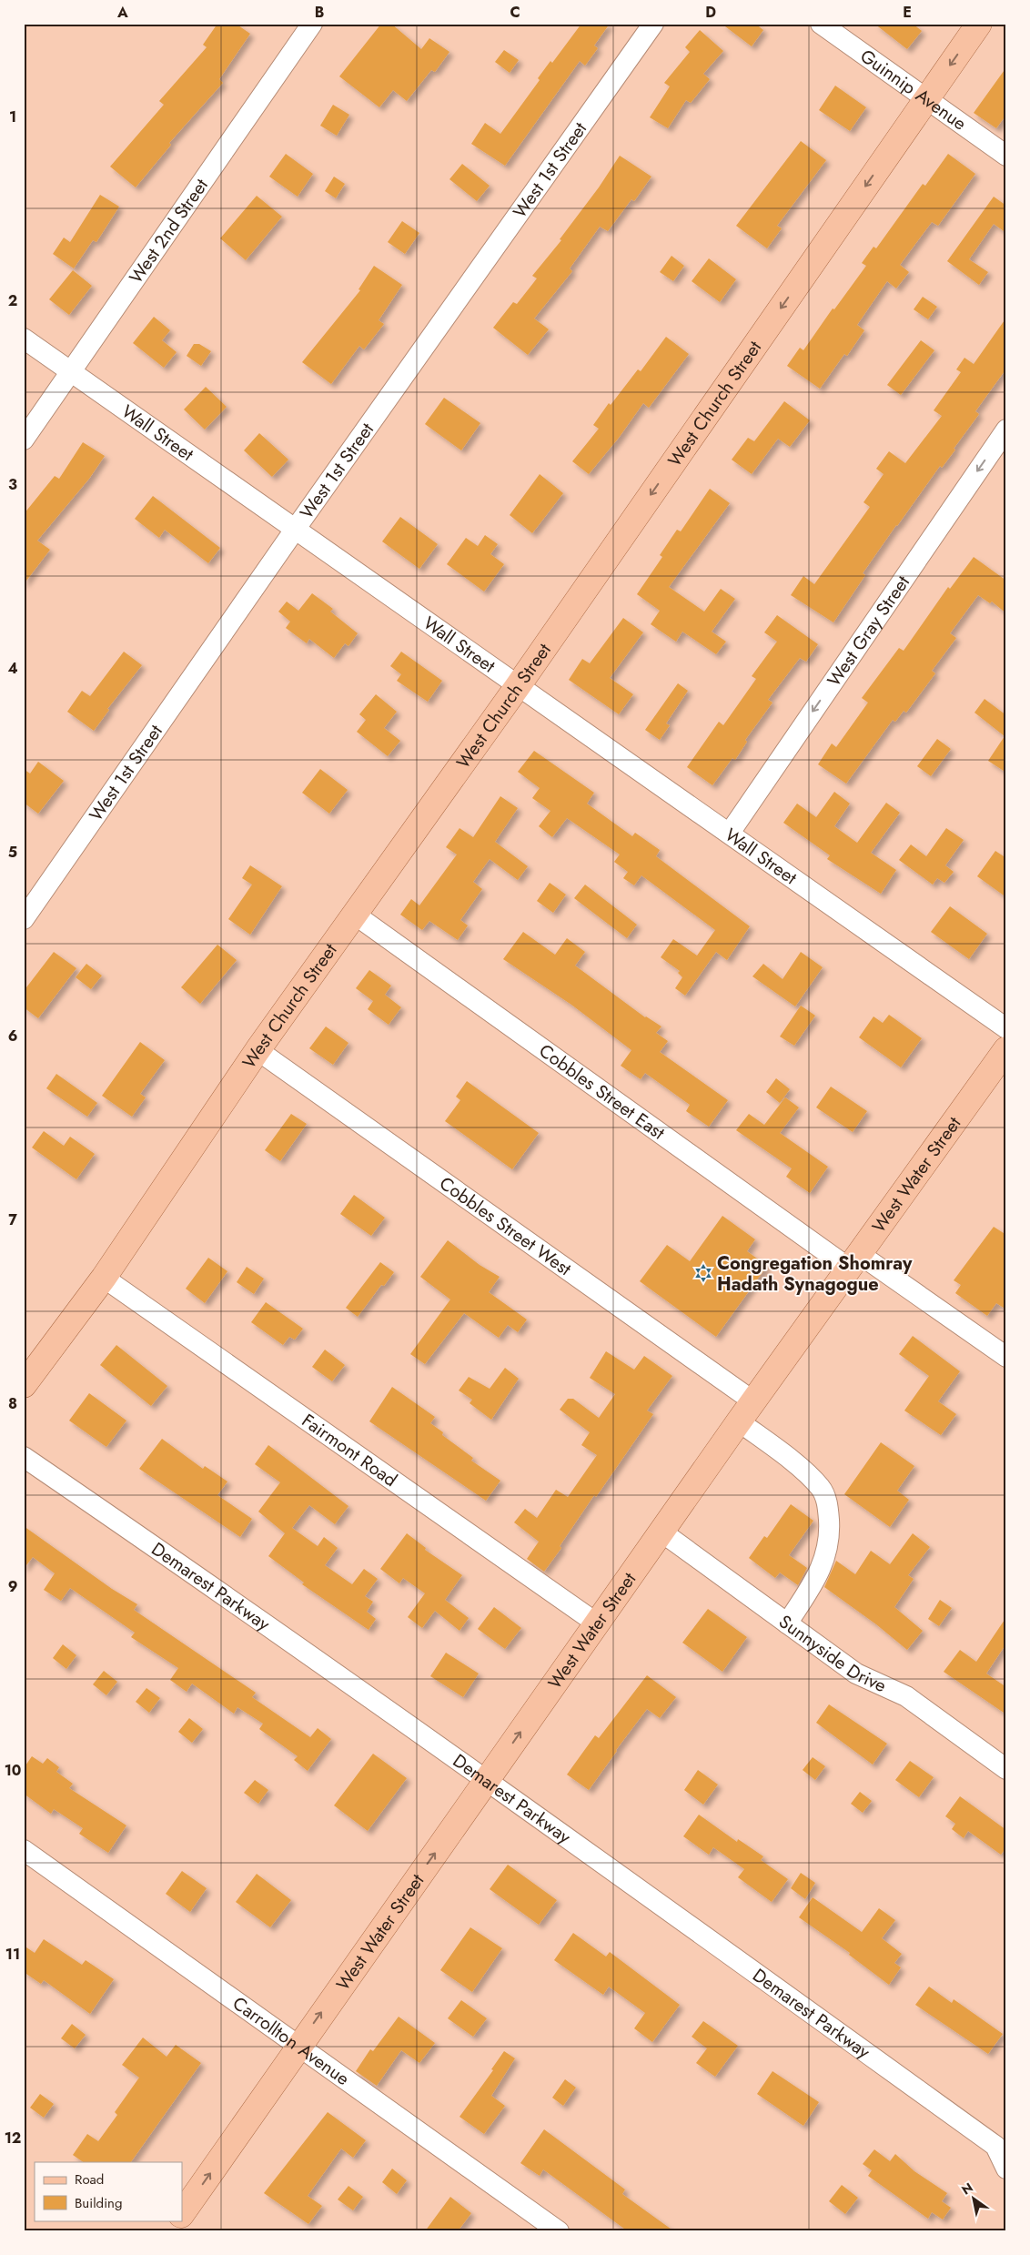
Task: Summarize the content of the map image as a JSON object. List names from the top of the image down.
{
  "streets": {
    "main road": ["West Church Street", "West Water Street"],
    "street": [
      "Guinnip Avenue",
      "West 1st Street",
      "West 2nd Street",
      "Wall Street",
      "West Gray Street",
      "Cobbles Street East",
      "Cobbles Street West",
      "Fairmont Road",
      "Demarest Parkway",
      "Sunnyside Drive",
      "Carrollton Avenue"
    ]
  },
  "crossings": [
    ["Guinnip Avenue", "West Church Street"],
    ["West 1st Street", "Wall Street"],
    ["West 2nd Street", "Wall Street"],
    ["West Church Street", "Wall Street"],
    ["West Church Street", "Cobbles Street East"],
    ["West Church Street", "Cobbles Street West"],
    ["West Church Street", "Fairmont Road"],
    ["Wall Street", "West Gray Street"],
    ["Cobbles Street East", "West Water Street"],
    ["West Water Street", "Cobbles Street West"],
    ["West Water Street", "Fairmont Road"],
    ["West Water Street", "Demarest Parkway"],
    ["West Water Street", "Sunnyside Drive"],
    ["West Water Street", "Carrollton Avenue"]
  ],
  "one_way": ["West Church Street", "West Gray Street", "West Water Street"],
  "places": {
    "synagogue": ["Congregation Shomray Hadath Synagogue"]
  },
  "legend": ["Road", "Building"],
  "north": "top left",
  "grid": {
    "columns": [
      "A",
      "B",
      "C",
      "D",
      "E"
    ],
    "rows": [
      "1",
      "2",
      "3",
      "4",
      "5",
      "6",
      "7",
      "8",
      "9",
      "10",
      "11",
      "12"
    ]
  }
}
